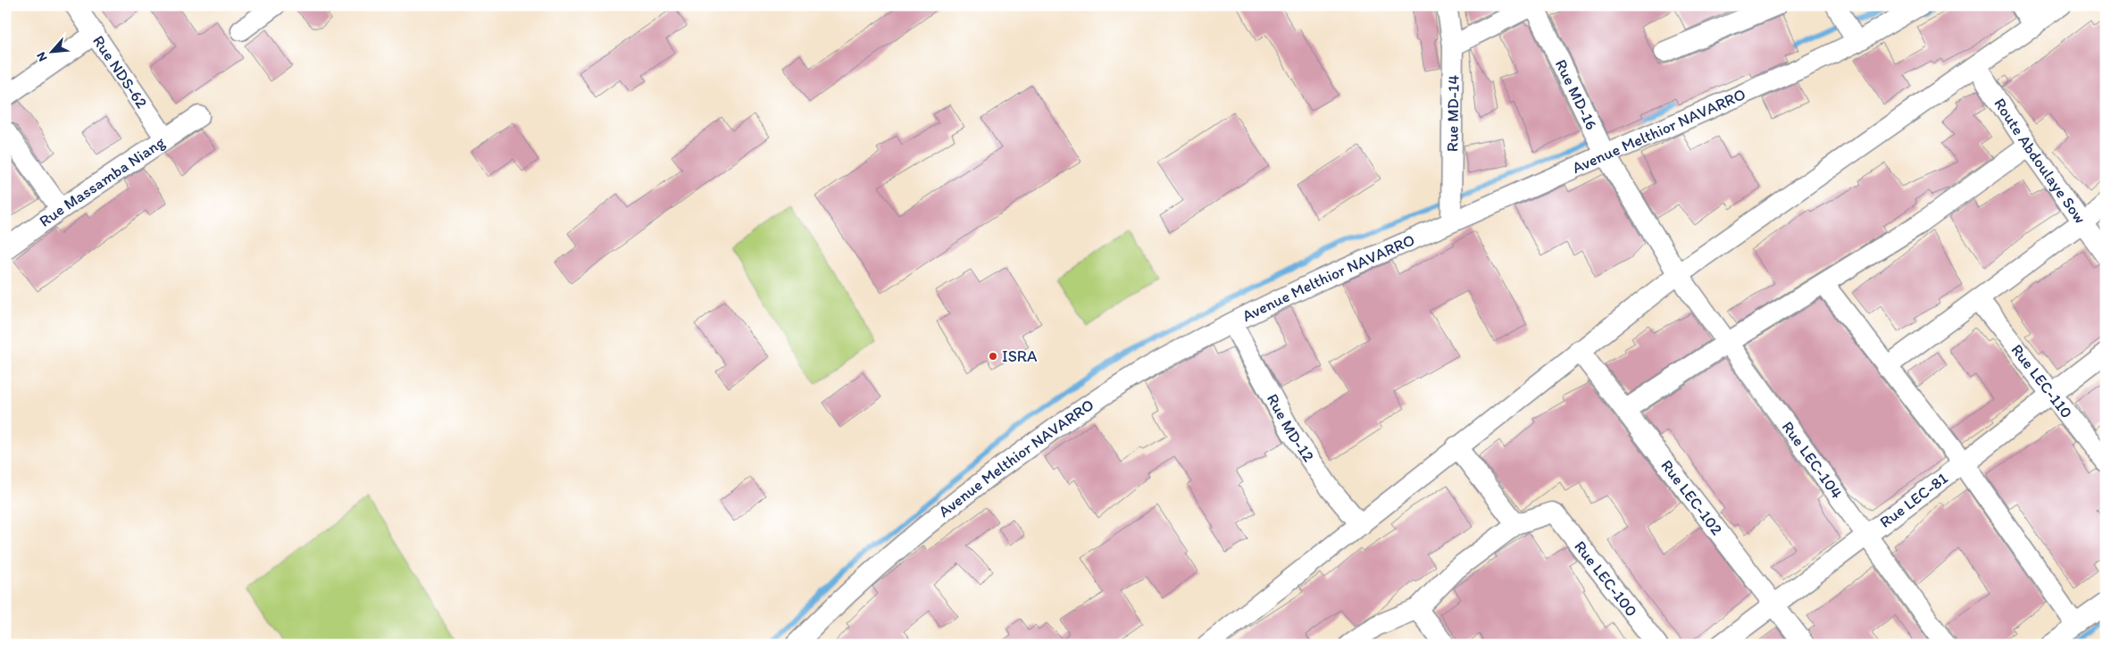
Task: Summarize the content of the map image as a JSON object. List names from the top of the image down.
{
  "streets": {
    "street": [
      "Rue NDS-62",
      "Rue MD-16",
      "Rue MD-14",
      "Avenue Melthior NAVARRO",
      "Route Abdoulaye Sow",
      "Rue Massamba Niang",
      "Rue LEC-110",
      "Rue MD-12",
      "Rue LEC-104",
      "Rue LEC-102",
      "Rue LEC-81",
      "Rue LEC-100"
    ]
  },
  "crossings": [
    ["Rue NDS-62", "Rue Massamba Niang"],
    ["Rue MD-16", "Avenue Melthior NAVARRO"],
    ["Rue MD-16", "Rue LEC-104"],
    ["Rue MD-14", "Avenue Melthior NAVARRO"],
    ["Avenue Melthior NAVARRO", "Rue MD-12"],
    ["Rue LEC-110", "Rue LEC-81"],
    ["Rue LEC-104", "Rue LEC-81"],
    ["Rue LEC-102", "Rue LEC-81"]
  ],
  "places": ["ISRA"],
  "north": "bottom left"
}
